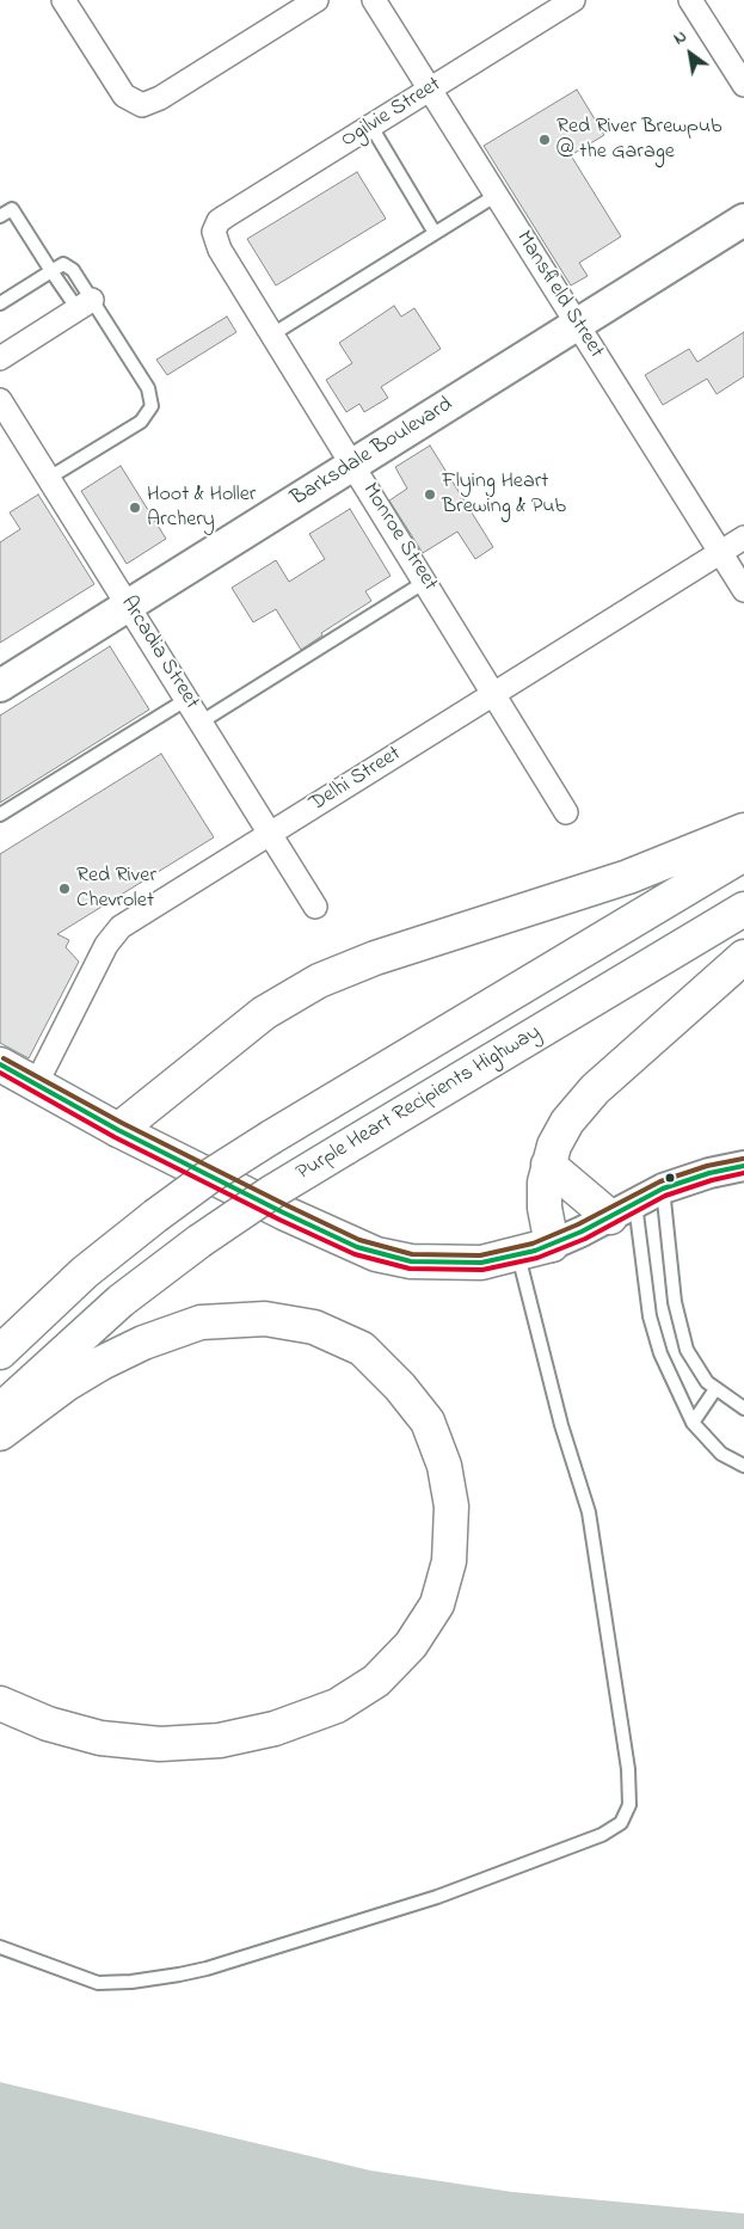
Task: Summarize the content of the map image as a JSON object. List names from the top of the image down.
{
  "streets": {
    "main road": ["Barksdale Boulevard", "Purple Heart Recipients Highway"],
    "street": [
      "Ogilvie Street",
      "Mansfield Street",
      "Monroe Street",
      "Arcadia Street",
      "Delhi Street"
    ]
  },
  "crossings": [
    ["Ogilvie Street", "Mansfield Street"],
    ["Ogilvie Street", "Monroe Street"],
    ["Mansfield Street", "Barksdale Boulevard"],
    ["Mansfield Street", "Delhi Street"],
    ["Barksdale Boulevard", "Monroe Street"],
    ["Barksdale Boulevard", "Arcadia Street"],
    ["Monroe Street", "Delhi Street"],
    ["Arcadia Street", "Delhi Street"]
  ],
  "places": [
    "Red River Brewpub @ the Garage",
    "Flying Heart Brewing & Pub",
    "Hoot & Holler Archery",
    "Red River Chevrolet"
  ],
  "north": "top left"
}
